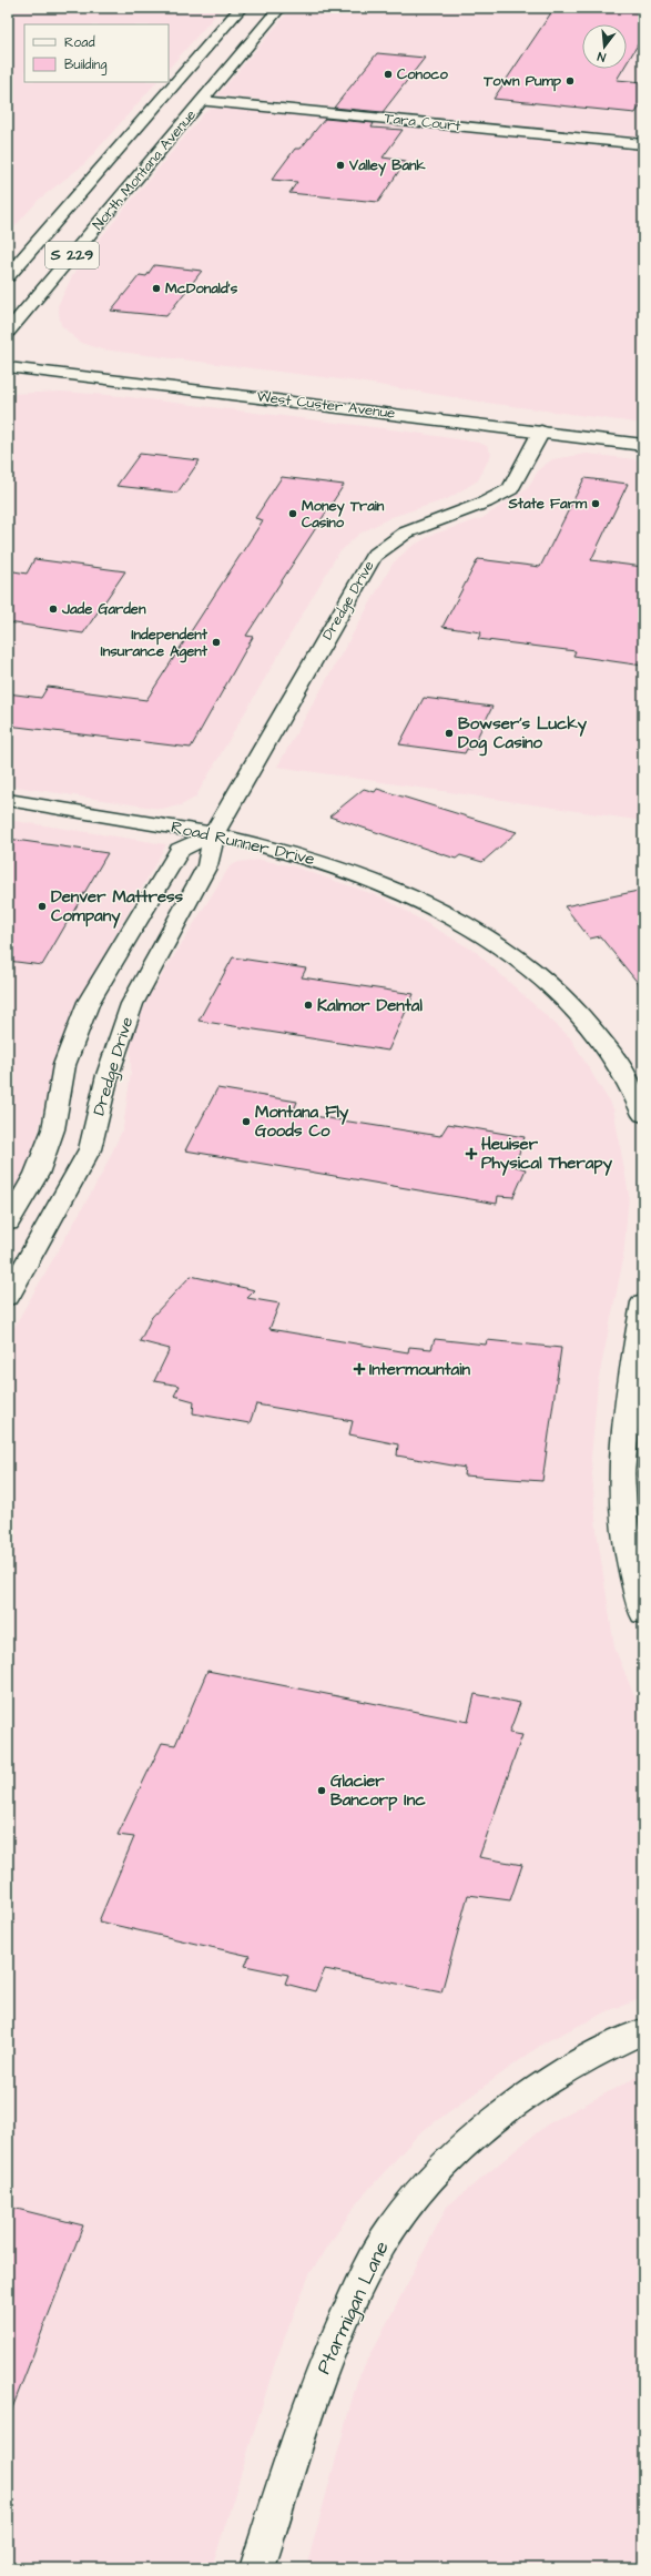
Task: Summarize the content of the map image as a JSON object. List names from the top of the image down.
{
  "streets": {
    "street": [
      "Tara Court",
      "North Montana Avenue",
      "S 229",
      "West Custer Avenue",
      "Dredge Drive",
      "Road Runner Drive",
      "Ptarmigan Lane"
    ]
  },
  "crossings": [
    ["Tara Court", "North Montana Avenue"],
    ["West Custer Avenue", "Dredge Drive"],
    ["Dredge Drive", "Road Runner Drive"]
  ],
  "places": {
    "other": [
      "Conoco",
      "Town Pump",
      "Valley Bank",
      "McDonald's",
      "State Farm",
      "Money Train Casino",
      "Jade Garden",
      "Independent Insurance Agent",
      "Bowser's Lucky Dog Casino",
      "Denver Mattress Company",
      "Kalmor Dental",
      "Montana Fly Goods Co",
      "Glacier Bancorp Inc"
    ],
    "health": ["Heuiser Physical Therapy", "Intermountain"]
  },
  "legend": ["Road", "Building"],
  "north": "bottom"
}
